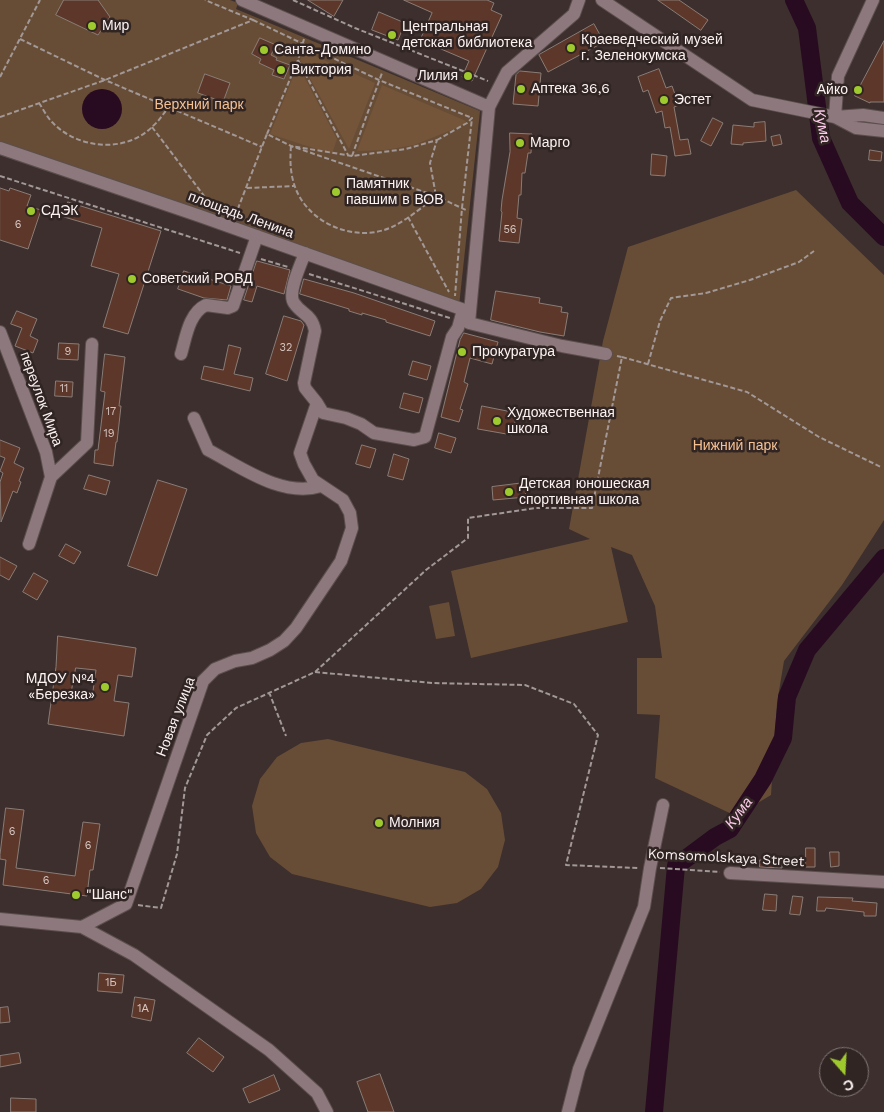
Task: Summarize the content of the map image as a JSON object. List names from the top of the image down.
{
  "streets": {
    "street": [
      "площадь Ленина",
      "переулок Мира",
      "Новая улица",
      "Komsomolskaya Street"
    ]
  },
  "water": ["Кума"],
  "parks": ["Верхний парк", "Нижний парк"],
  "places": [
    "Мир",
    "Центральная детская библиотека",
    "Краеведческий музей г. Зеленокумска",
    "Санта-Домино",
    "Виктория",
    "Лилия",
    "Аптека 36,6",
    "Айко",
    "Эстет",
    "Марго",
    "Памятник павшим в ВОВ",
    "СДЭК",
    "Советский РОВД",
    "Прокуратура",
    "Художественная школа",
    "Детская юношеская спортивная школа",
    "МДОУ №4 «Березка»",
    "Молния",
    "\"Шанс\""
  ],
  "house_numbers": [
    "6",
    "56",
    "32",
    "9",
    "11",
    "17",
    "19",
    "6",
    "6",
    "6",
    "1Б",
    "1А"
  ],
  "north": "bottom"
}
